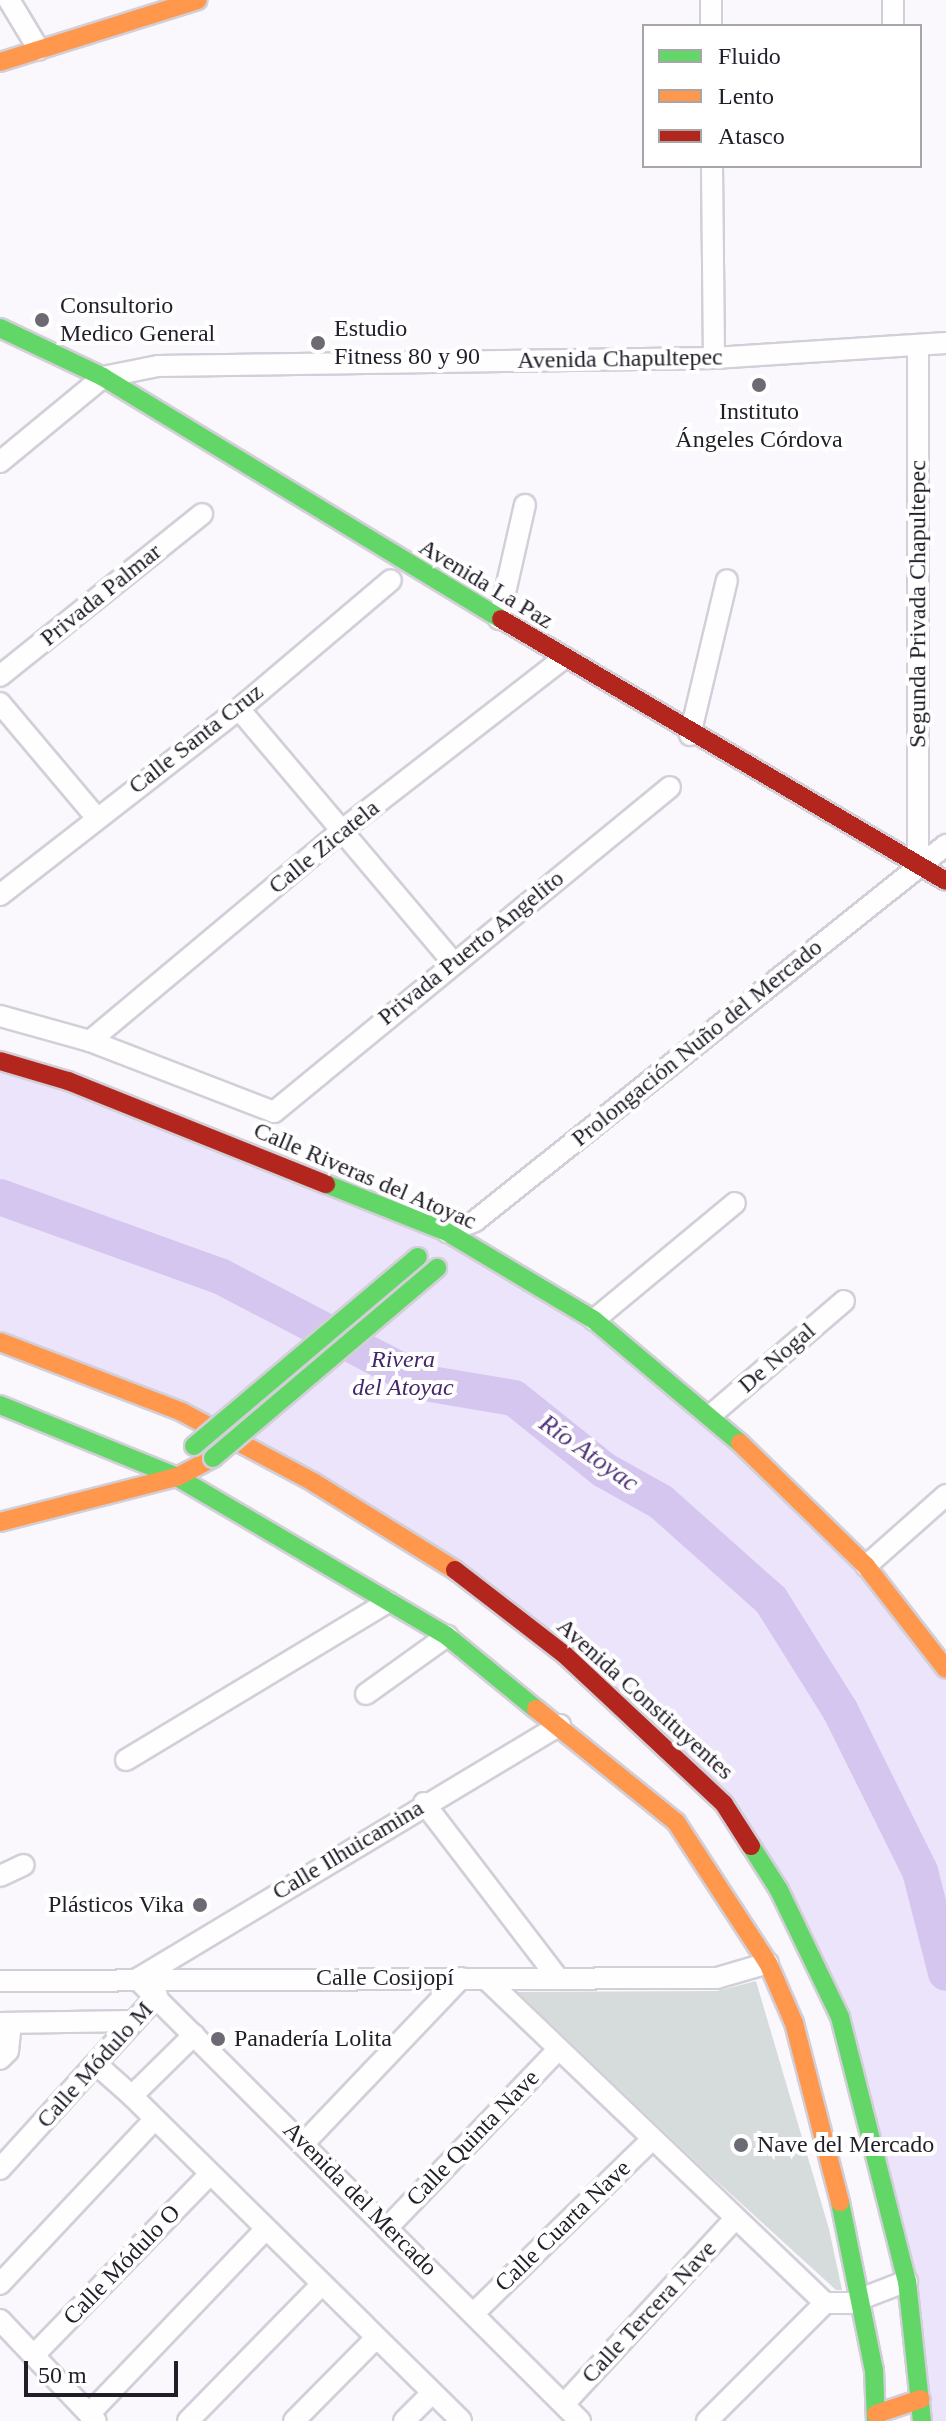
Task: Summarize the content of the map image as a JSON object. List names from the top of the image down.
{
  "streets": {
    "main road": ["Avenida La Paz", "Calle Riveras del Atoyac", "Avenida Constituyentes"],
    "street": [
      "Avenida Chapultepec",
      "Privada Palmar",
      "Segunda Privada Chapultepec",
      "Calle Santa Cruz",
      "Calle Zicatela",
      "Privada Puerto Angelito",
      "Prolongación Nuño del Mercado",
      "De Nogal",
      "Calle Ilhuicamina",
      "Calle Cosijopí",
      "Calle Módulo M",
      "Calle Quinta Nave",
      "Avenida del Mercado",
      "Calle Cuarta Nave",
      "Calle Módulo O",
      "Calle Tercera Nave"
    ]
  },
  "crossings": [
    ["Avenida Chapultepec", "Avenida La Paz"],
    ["Avenida Chapultepec", "Segunda Privada Chapultepec"],
    ["Avenida La Paz", "Segunda Privada Chapultepec"],
    ["Avenida La Paz", "Calle Zicatela"],
    ["Avenida La Paz", "Prolongación Nuño del Mercado"],
    ["Segunda Privada Chapultepec", "Prolongación Nuño del Mercado"],
    ["Calle Zicatela", "Privada Puerto Angelito"],
    ["Prolongación Nuño del Mercado", "Calle Riveras del Atoyac"],
    ["Calle Riveras del Atoyac", "De Nogal"],
    ["Calle Ilhuicamina", "Calle Cosijopí"],
    ["Calle Ilhuicamina", "Avenida del Mercado"],
    ["Calle Cosijopí", "Avenida del Mercado"],
    ["Calle Módulo M", "Avenida del Mercado"],
    ["Calle Quinta Nave", "Avenida del Mercado"],
    ["Avenida del Mercado", "Calle Cuarta Nave"],
    ["Avenida del Mercado", "Calle Tercera Nave"]
  ],
  "water": ["Río Atoyac"],
  "parks": ["Rivera del Atoyac"],
  "places": [
    "Consultorio Medico General",
    "Estudio Fitness 80 y 90",
    "Instituto Ángeles Córdova",
    "Plásticos Vika",
    "Panadería Lolita",
    "Nave del Mercado"
  ],
  "legend": ["Fluido", "Lento", "Atasco"],
  "scale_bar": "50 m"
}
